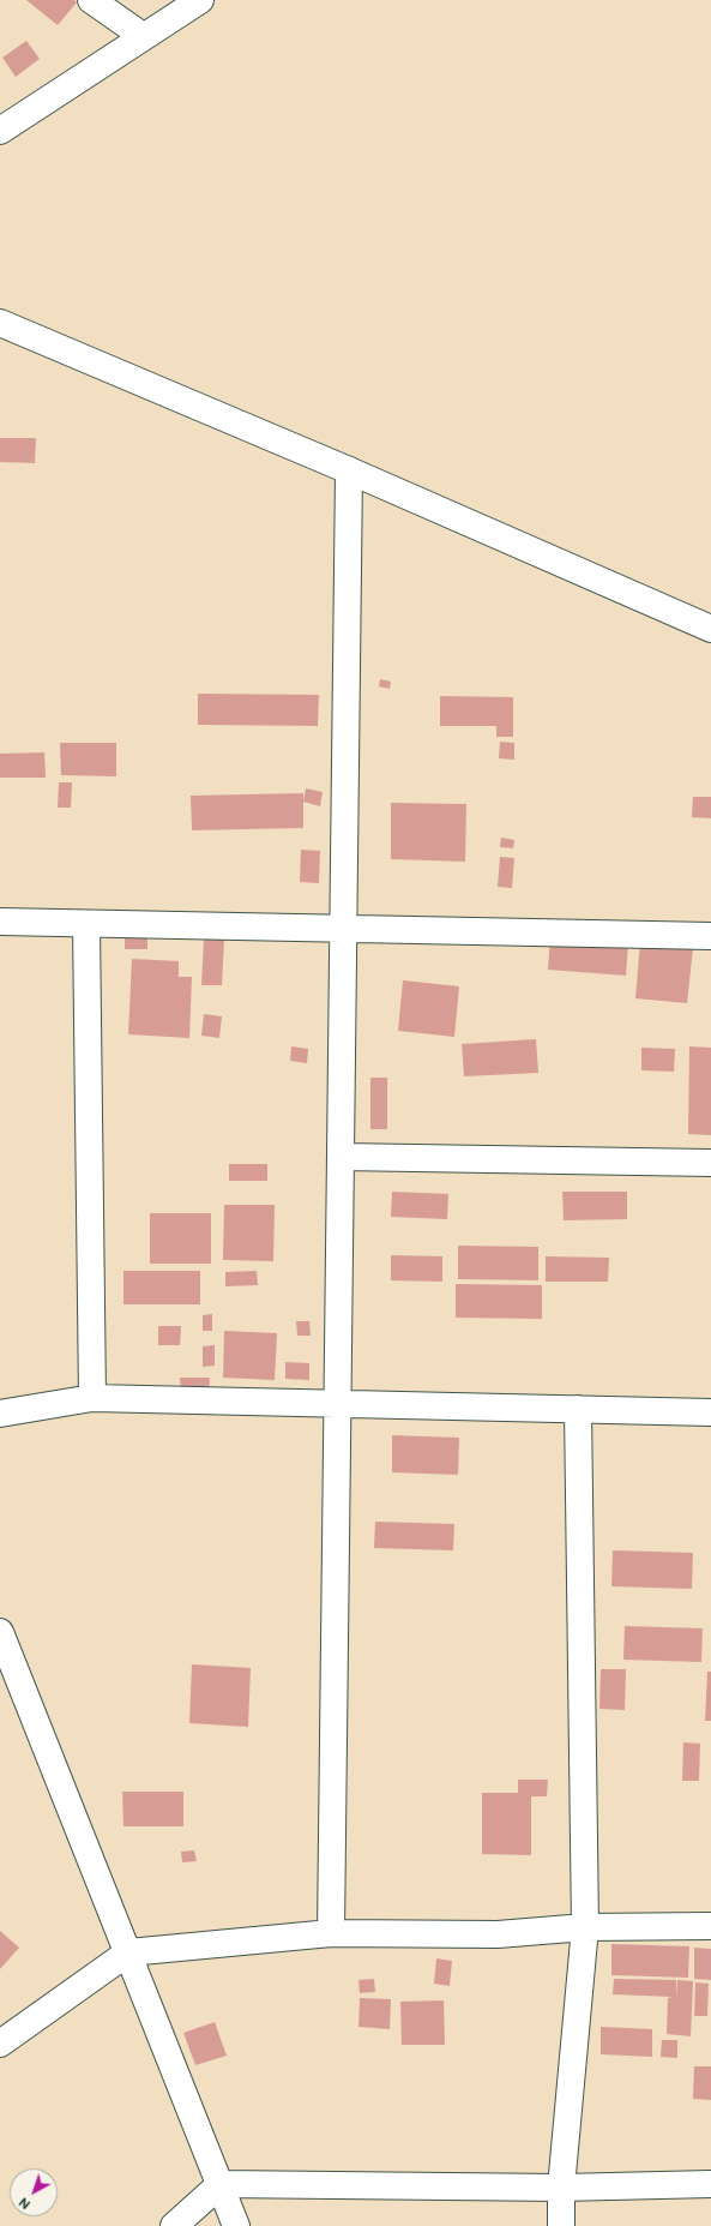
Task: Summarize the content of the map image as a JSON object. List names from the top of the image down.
{
  "north": "bottom left"
}
